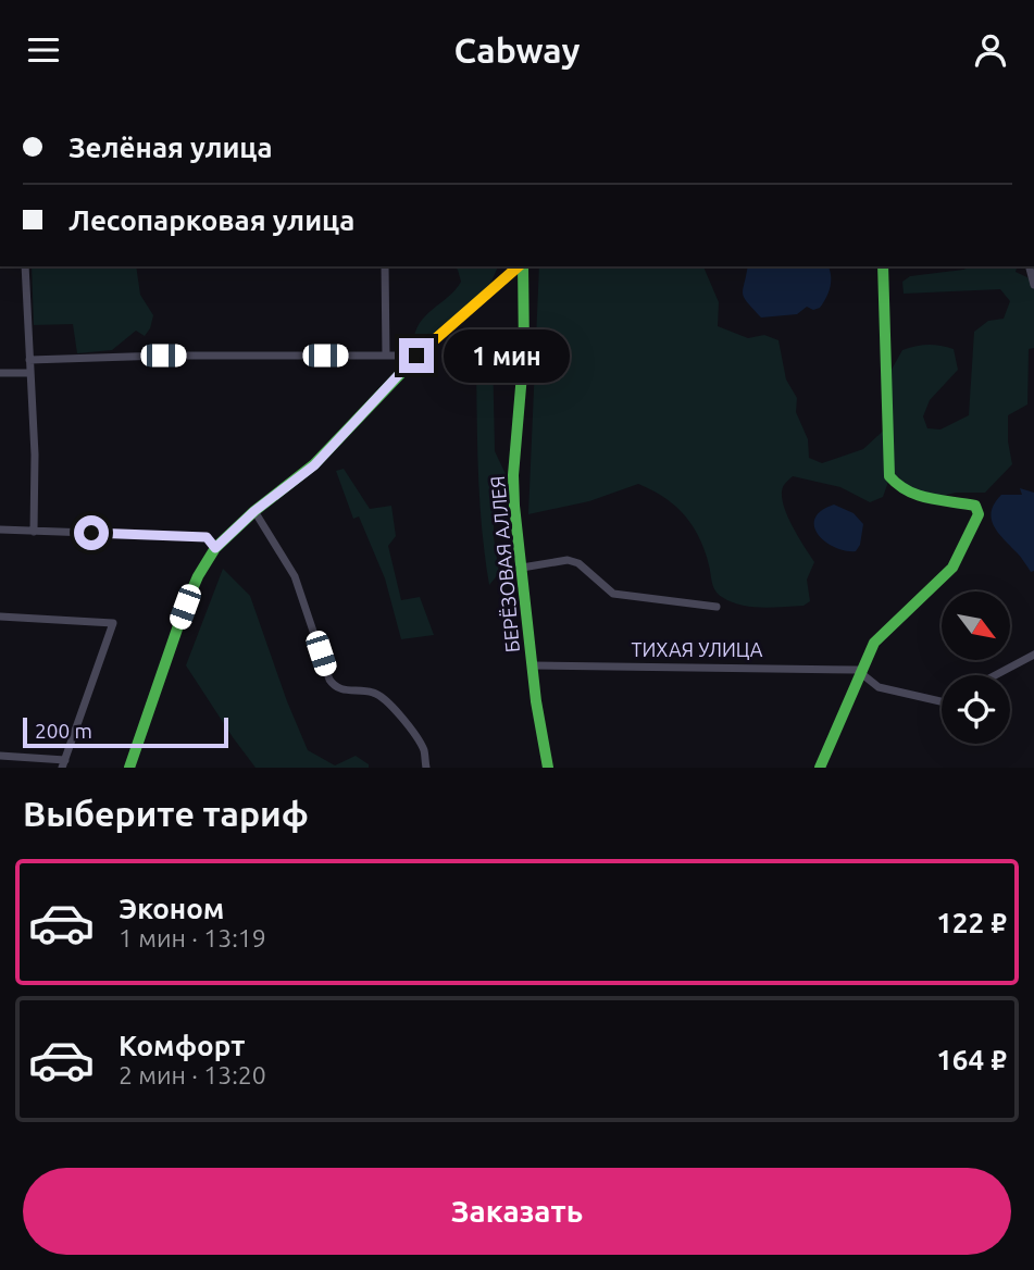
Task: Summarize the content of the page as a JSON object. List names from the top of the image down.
{
  "streets": {
    "street": ["БЕРЁЗОВАЯ АЛЛЕЯ", "ТИХАЯ УЛИЦА"]
  },
  "crossings": [
    ["БЕРЁЗОВАЯ АЛЛЕЯ", "ТИХАЯ УЛИЦА"]
  ],
  "scale_bar": "200 m",
  "north": "bottom right",
  "page": {
    "header": "Cabway",
    "banner": ["Зелёная улица", "Лесопарковая улица"],
    "bubble": "1 мин",
    "scale": "200 m",
    "heading": "Выберите тариф",
    "list": [
      {
        "name": "Эконом",
        "note": "1 мин · 13:19",
        "value": "122 ₽"
      },
      {
        "name": "Комфорт",
        "note": "2 мин · 13:20",
        "value": "164 ₽"
      }
    ],
    "buttons": "Заказать"
  }
}
